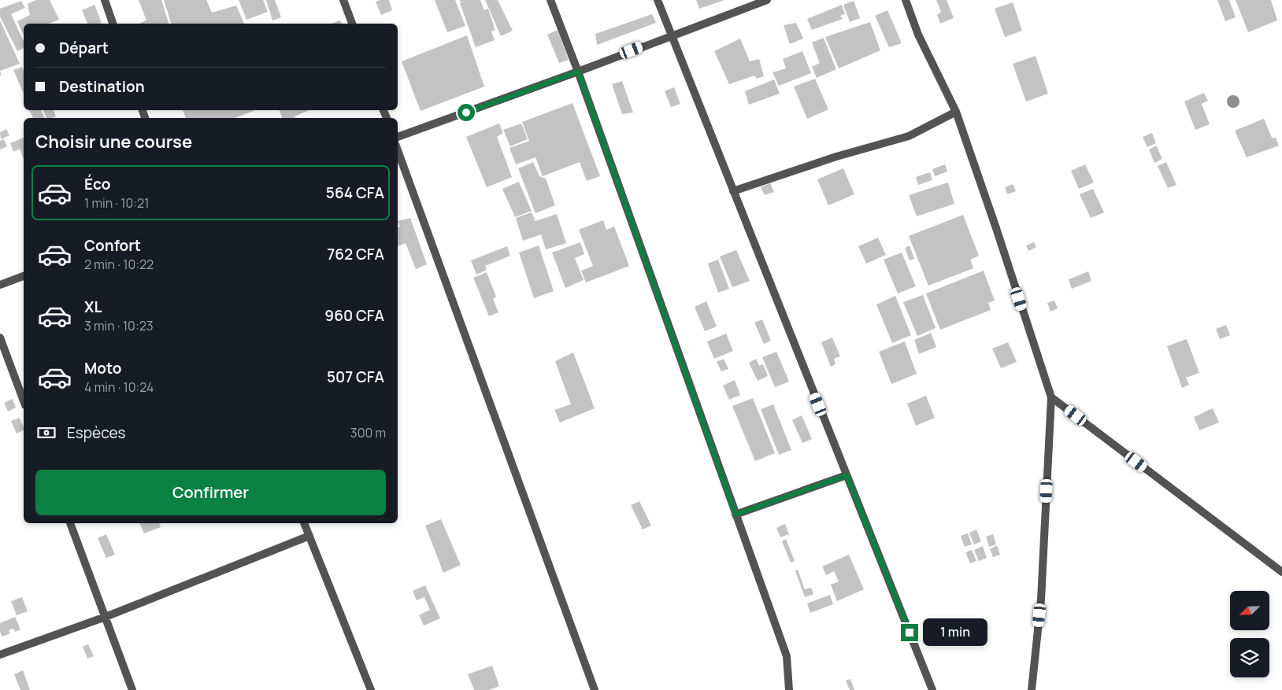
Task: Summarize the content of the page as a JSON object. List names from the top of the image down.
{
  "north": "bottom left",
  "page": {
    "banner": ["Départ", "Destination"],
    "heading": "Choisir une course",
    "list": [
      {
        "name": "Éco",
        "note": "1 min · 10:21",
        "value": "564 CFA"
      },
      {
        "name": "Confort",
        "note": "2 min · 10:22",
        "value": "762 CFA"
      },
      {
        "name": "XL",
        "note": "3 min · 10:23",
        "value": "960 CFA"
      },
      {
        "name": "Moto",
        "note": "4 min · 10:24",
        "value": "507 CFA"
      }
    ],
    "pay": ["Espèces", "300 m"],
    "buttons": "Confirmer",
    "bubble": "1 min"
  }
}
